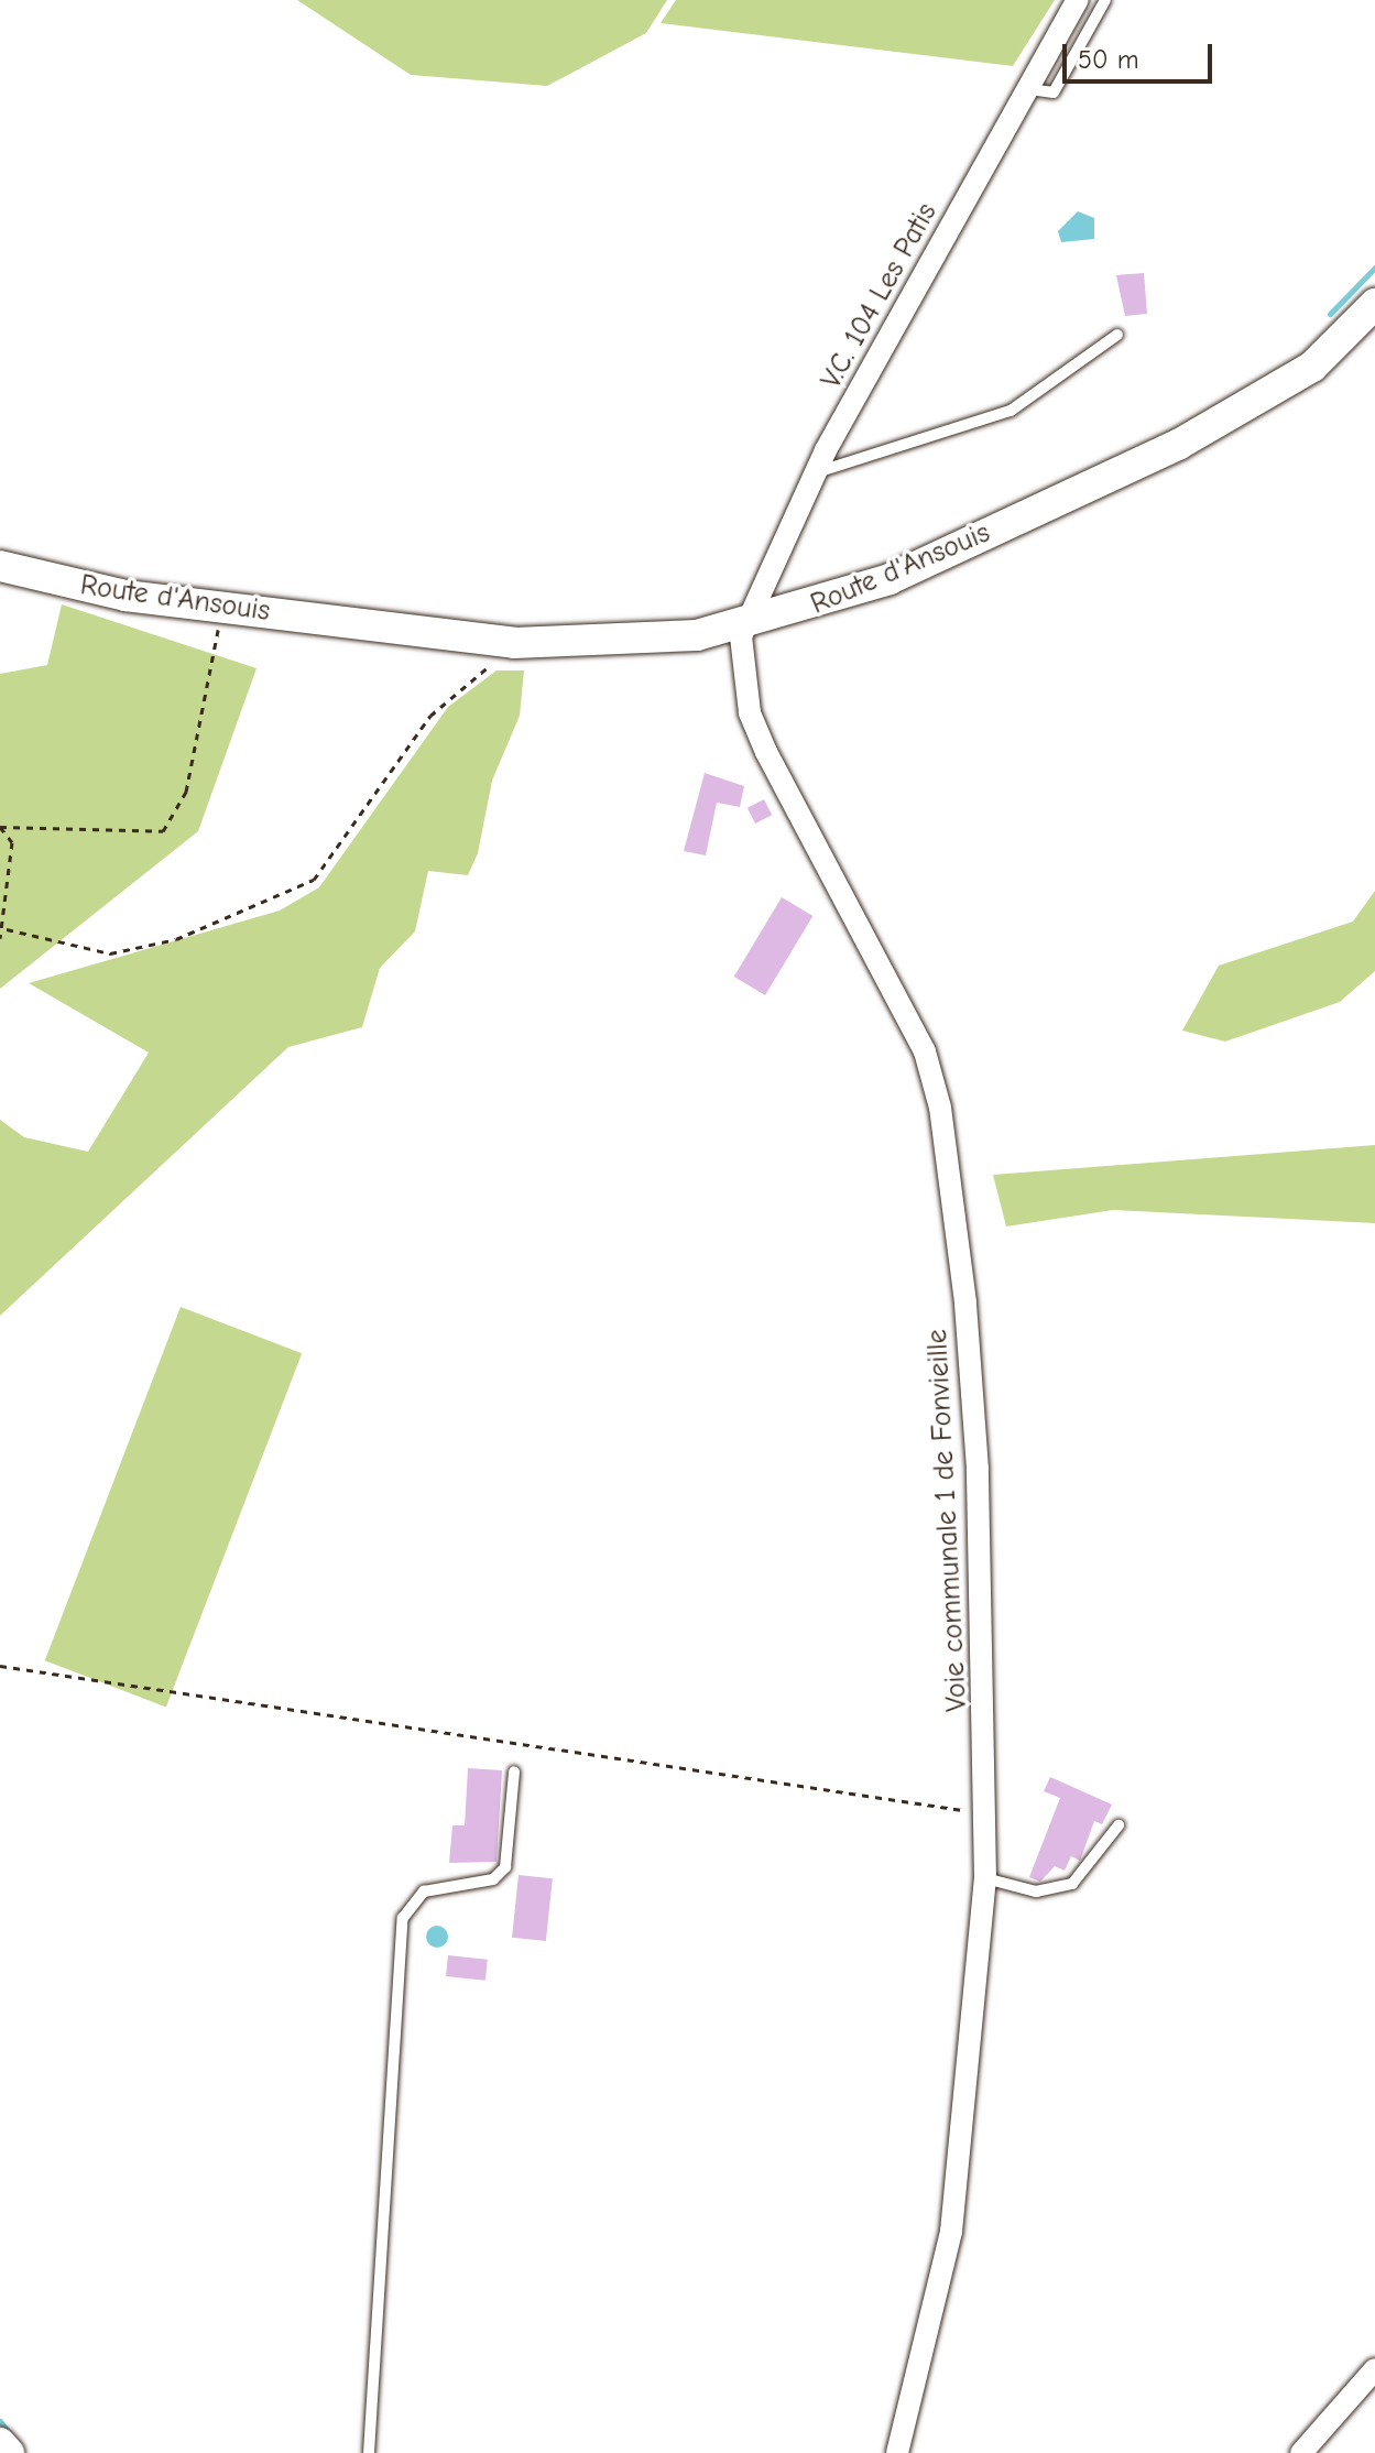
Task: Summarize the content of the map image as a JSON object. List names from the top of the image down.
{
  "streets": {
    "street": ["V.C. 104 Les Patis", "Route d'Ansouis", "Voie communale 1 de Fonvieille"]
  },
  "crossings": [
    ["V.C. 104 Les Patis", "Route d'Ansouis"],
    ["V.C. 104 Les Patis", "Voie communale 1 de Fonvieille"],
    ["Route d'Ansouis", "Voie communale 1 de Fonvieille"]
  ],
  "scale_bar": "50 m"
}
